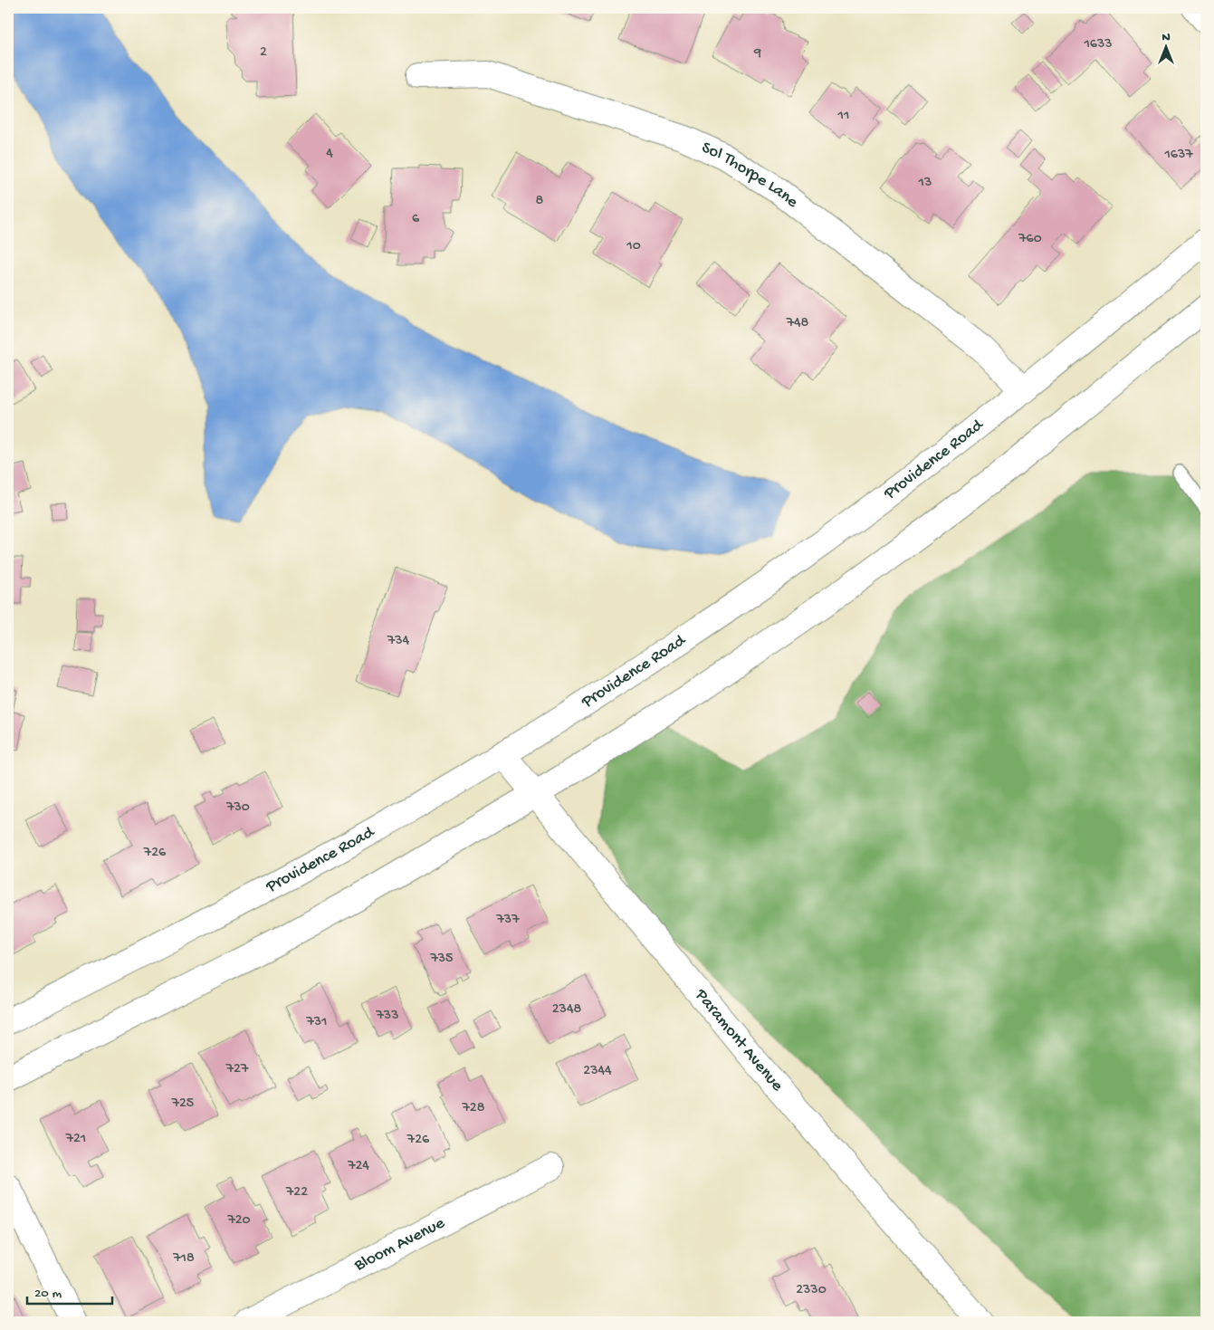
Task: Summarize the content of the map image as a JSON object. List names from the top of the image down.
{
  "streets": {
    "main road": [
      "Sol Thorpe Lane",
      "Providence Road",
      "Paramont Avenue",
      "Bloom Avenue"
    ]
  },
  "crossings": [
    ["Sol Thorpe Lane", "Providence Road"],
    ["Providence Road", "Paramont Avenue"]
  ],
  "house_numbers": [
    "1633",
    "2",
    "9",
    "11",
    "4",
    "1637",
    "13",
    "8",
    "6",
    "760",
    "10",
    "748",
    "734",
    "730",
    "726",
    "737",
    "735",
    "2348",
    "733",
    "731",
    "727",
    "2344",
    "725",
    "728",
    "721",
    "726",
    "724",
    "722",
    "720",
    "718",
    "2330"
  ],
  "scale_bar": "20 m",
  "north": "top"
}
